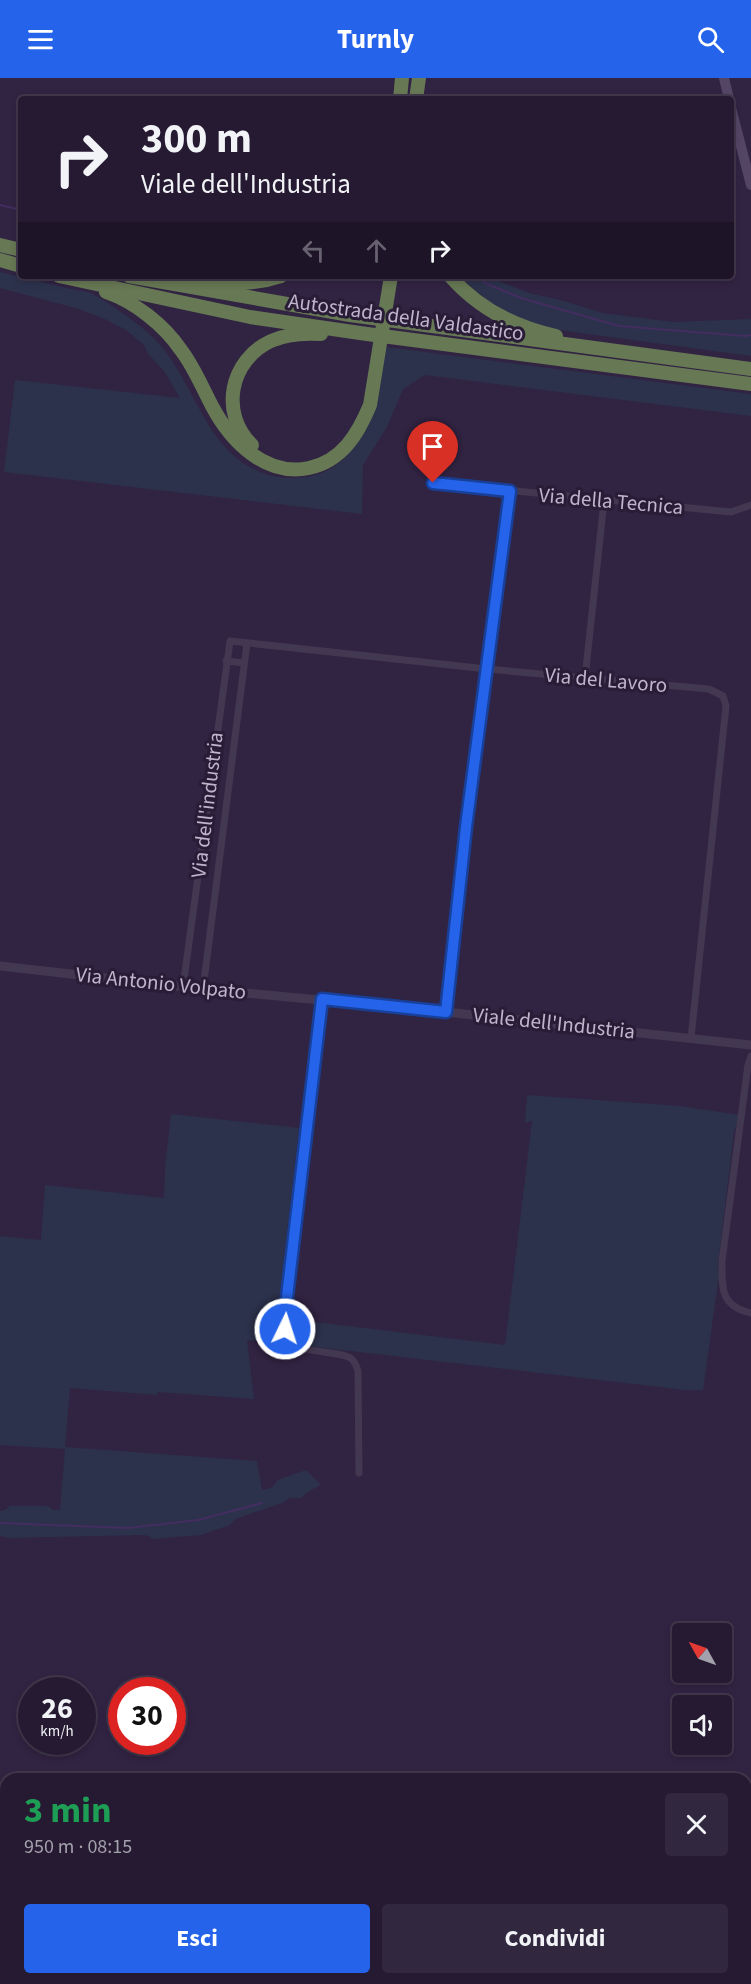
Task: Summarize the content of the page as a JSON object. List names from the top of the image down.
{
  "streets": {
    "highway": ["Autostrada della Valdastico"],
    "street": [
      "Via della Tecnica",
      "Via del Lavoro",
      "Via dell'industria",
      "Via Antonio Volpato",
      "Viale dell'Industria"
    ]
  },
  "crossings": [
    ["Via del Lavoro", "Viale dell'Industria"],
    ["Via dell'industria", "Via Antonio Volpato"],
    ["Via Antonio Volpato", "Viale dell'Industria"]
  ],
  "north": "top left",
  "page": {
    "header": "Turnly",
    "turn": ["300 m", "Viale dell'Industria"],
    "speed": "26 km/h",
    "limit": "30",
    "heading": ["3 min", "950 m · 08:15"],
    "buttons": ["Esci", "Condividi"]
  }
}
